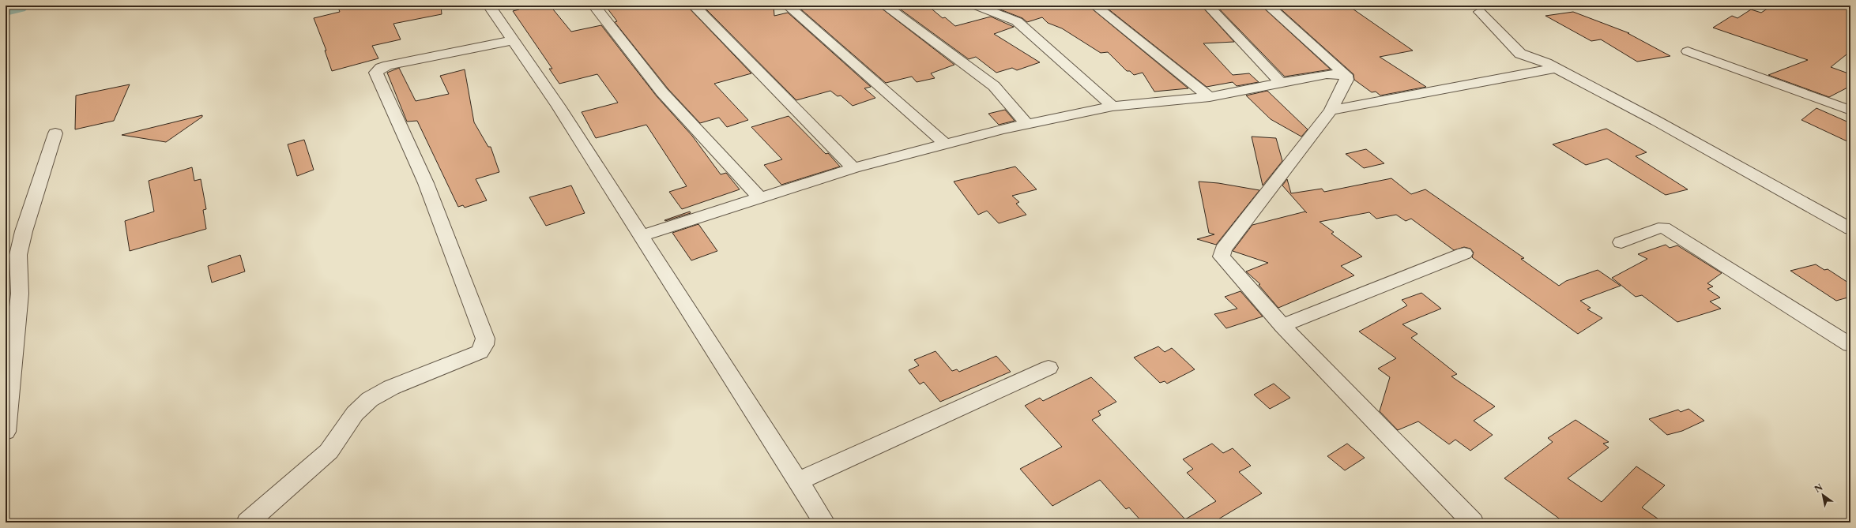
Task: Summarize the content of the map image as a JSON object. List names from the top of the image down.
{
  "north": "top left"
}
